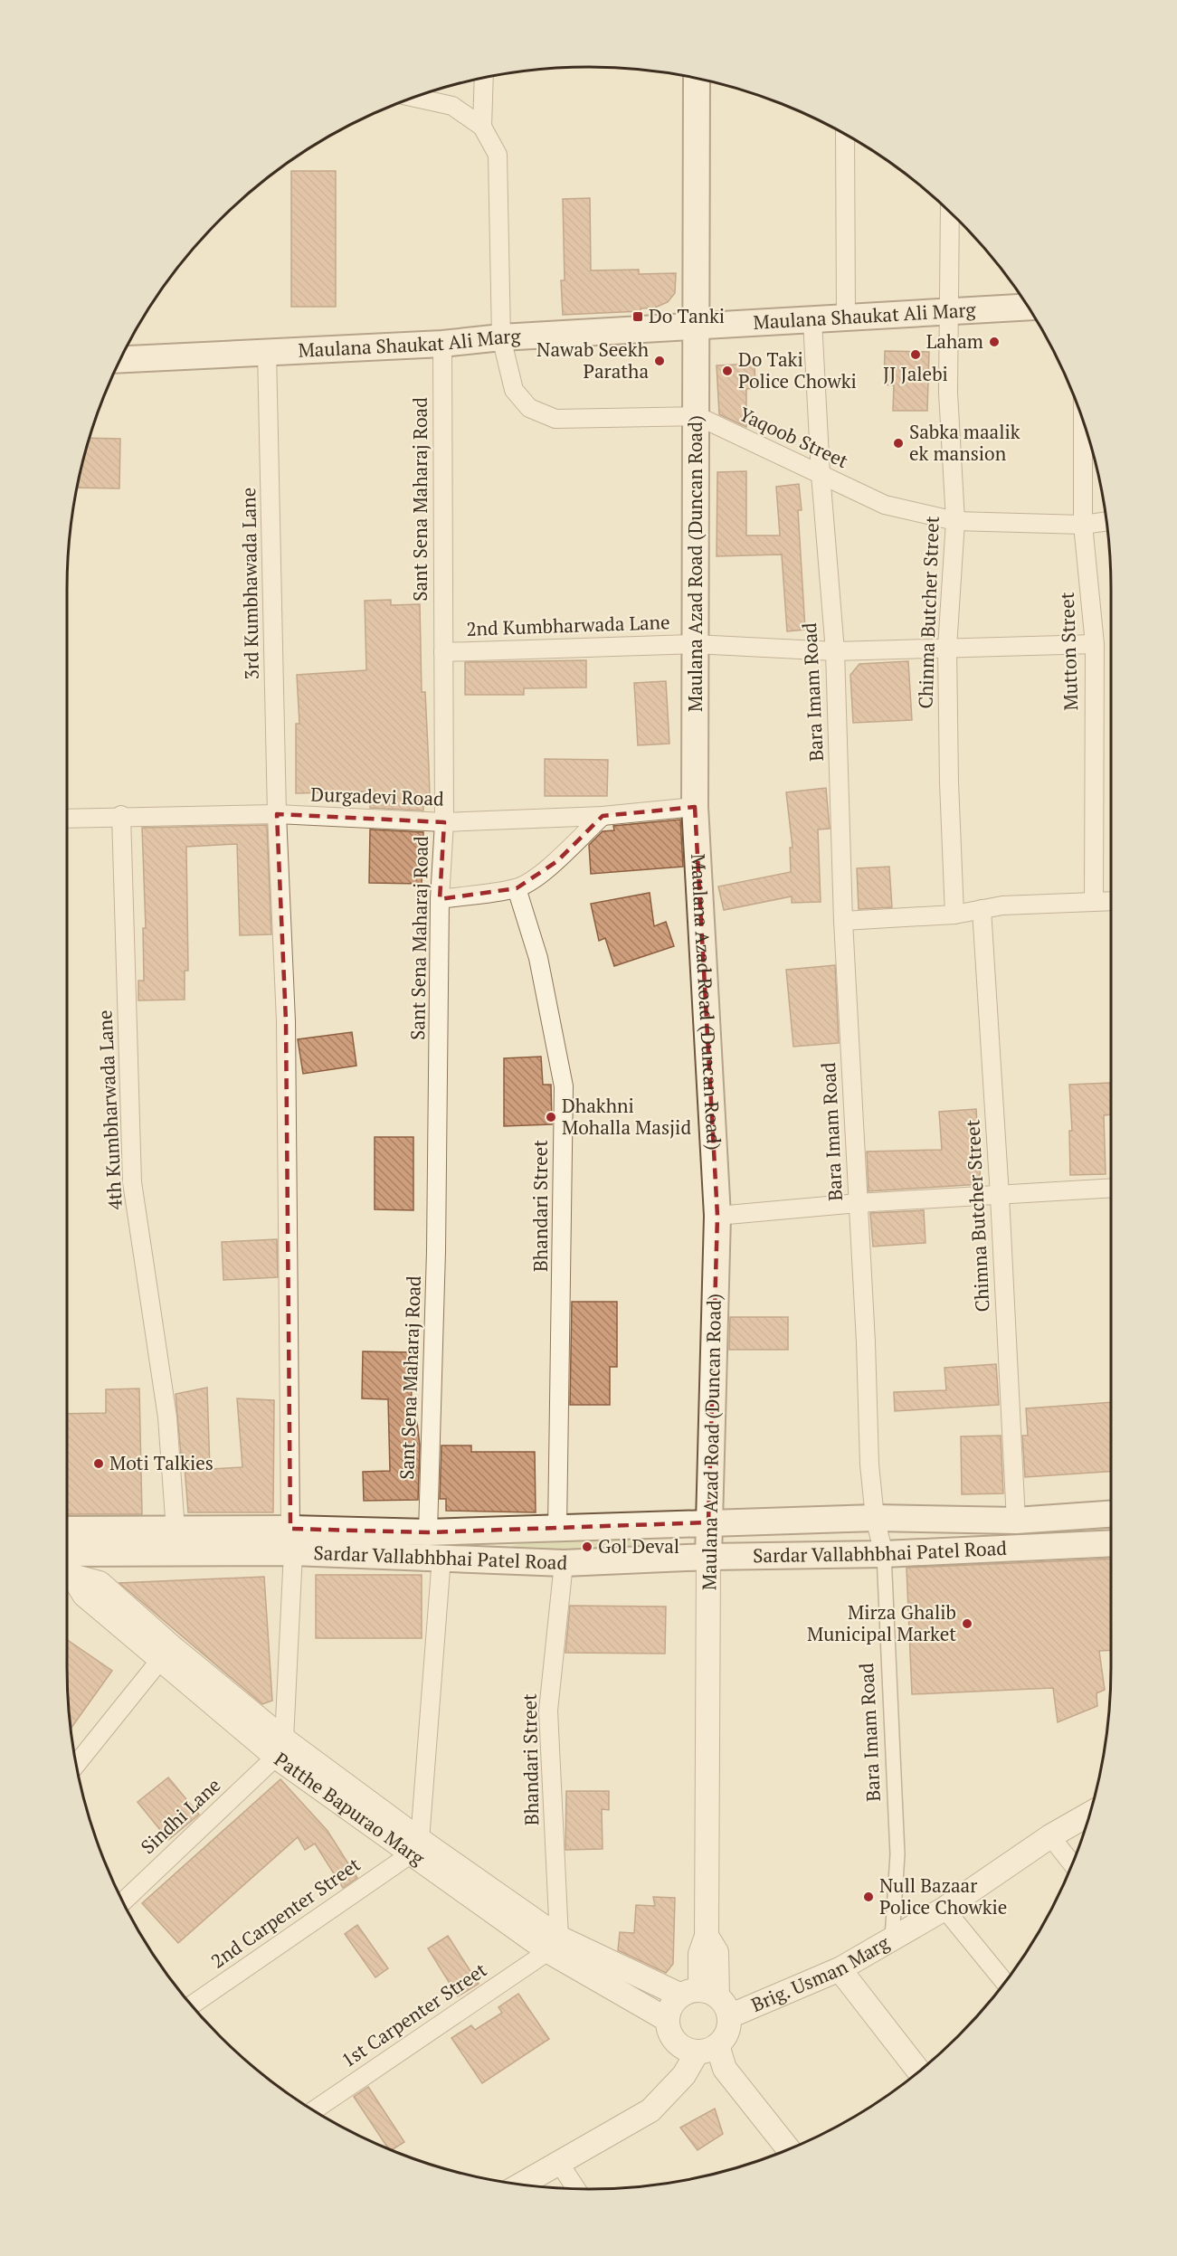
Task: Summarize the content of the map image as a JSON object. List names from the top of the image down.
{
  "streets": {
    "main road": ["Maulana Shaukat Ali Marg", "Maulana Azad Road (Duncan Road)", "Sardar Vallabhbhai Patel Road"],
    "street": [
      "Yaqoob Street",
      "Sant Sena Maharaj Road",
      "3rd Kumbhawada Lane",
      "Chinma Butcher Street",
      "2nd Kumbharwada Lane",
      "Mutton Street",
      "Bara Imam Road",
      "Durgadevi Road",
      "4th Kumbharwada Lane",
      "Bhandari Street",
      "Chimna Butcher Street",
      "Patthe Bapurao Marg",
      "Sindhi Lane",
      "2nd Carpenter Street",
      "Brig. Usman Marg",
      "1st Carpenter Street"
    ]
  },
  "crossings": [
    ["Maulana Shaukat Ali Marg", "Yaqoob Street"],
    ["Maulana Shaukat Ali Marg", "Sant Sena Maharaj Road"],
    ["Maulana Shaukat Ali Marg", "Maulana Azad Road (Duncan Road)"],
    ["Maulana Shaukat Ali Marg", "3rd Kumbhawada Lane"],
    ["Maulana Shaukat Ali Marg", "Chinma Butcher Street"],
    ["Maulana Shaukat Ali Marg", "Bara Imam Road"],
    ["Yaqoob Street", "Maulana Azad Road (Duncan Road)"],
    ["Yaqoob Street", "Chinma Butcher Street"],
    ["Yaqoob Street", "Mutton Street"],
    ["Yaqoob Street", "Bara Imam Road"],
    ["Sant Sena Maharaj Road", "2nd Kumbharwada Lane"],
    ["Sant Sena Maharaj Road", "Durgadevi Road"],
    ["Sant Sena Maharaj Road", "Sardar Vallabhbhai Patel Road"],
    ["Maulana Azad Road (Duncan Road)", "2nd Kumbharwada Lane"],
    ["Maulana Azad Road (Duncan Road)", "Durgadevi Road"],
    ["Maulana Azad Road (Duncan Road)", "Sardar Vallabhbhai Patel Road"],
    ["Maulana Azad Road (Duncan Road)", "Patthe Bapurao Marg"],
    ["Maulana Azad Road (Duncan Road)", "Brig. Usman Marg"],
    ["3rd Kumbhawada Lane", "Durgadevi Road"],
    ["3rd Kumbhawada Lane", "Sardar Vallabhbhai Patel Road"],
    ["3rd Kumbhawada Lane", "Patthe Bapurao Marg"],
    ["3rd Kumbhawada Lane", "Sindhi Lane"],
    ["Chinma Butcher Street", "2nd Kumbharwada Lane"],
    ["2nd Kumbharwada Lane", "Mutton Street"],
    ["2nd Kumbharwada Lane", "Bara Imam Road"],
    ["Bara Imam Road", "Sardar Vallabhbhai Patel Road"],
    ["Bara Imam Road", "Brig. Usman Marg"],
    ["Durgadevi Road", "4th Kumbharwada Lane"],
    ["4th Kumbharwada Lane", "Sardar Vallabhbhai Patel Road"],
    ["Bhandari Street", "Sardar Vallabhbhai Patel Road"],
    ["Bhandari Street", "Patthe Bapurao Marg"],
    ["Bhandari Street", "1st Carpenter Street"],
    ["Chimna Butcher Street", "Sardar Vallabhbhai Patel Road"],
    ["Patthe Bapurao Marg", "Sindhi Lane"],
    ["Patthe Bapurao Marg", "2nd Carpenter Street"],
    ["Patthe Bapurao Marg", "Brig. Usman Marg"],
    ["Patthe Bapurao Marg", "1st Carpenter Street"]
  ],
  "places": {
    "transit": ["Do Tanki"],
    "other": [
      "Laham",
      "JJ Jalebi",
      "Nawab Seekh Paratha",
      "Do Taki Police Chowki",
      "Sabka maalik ek mansion",
      "Dhakhni Mohalla Masjid",
      "Moti Talkies",
      "Gol Deval",
      "Mirza Ghalib Municipal Market",
      "Null Bazaar Police Chowkie"
    ]
  }
}
